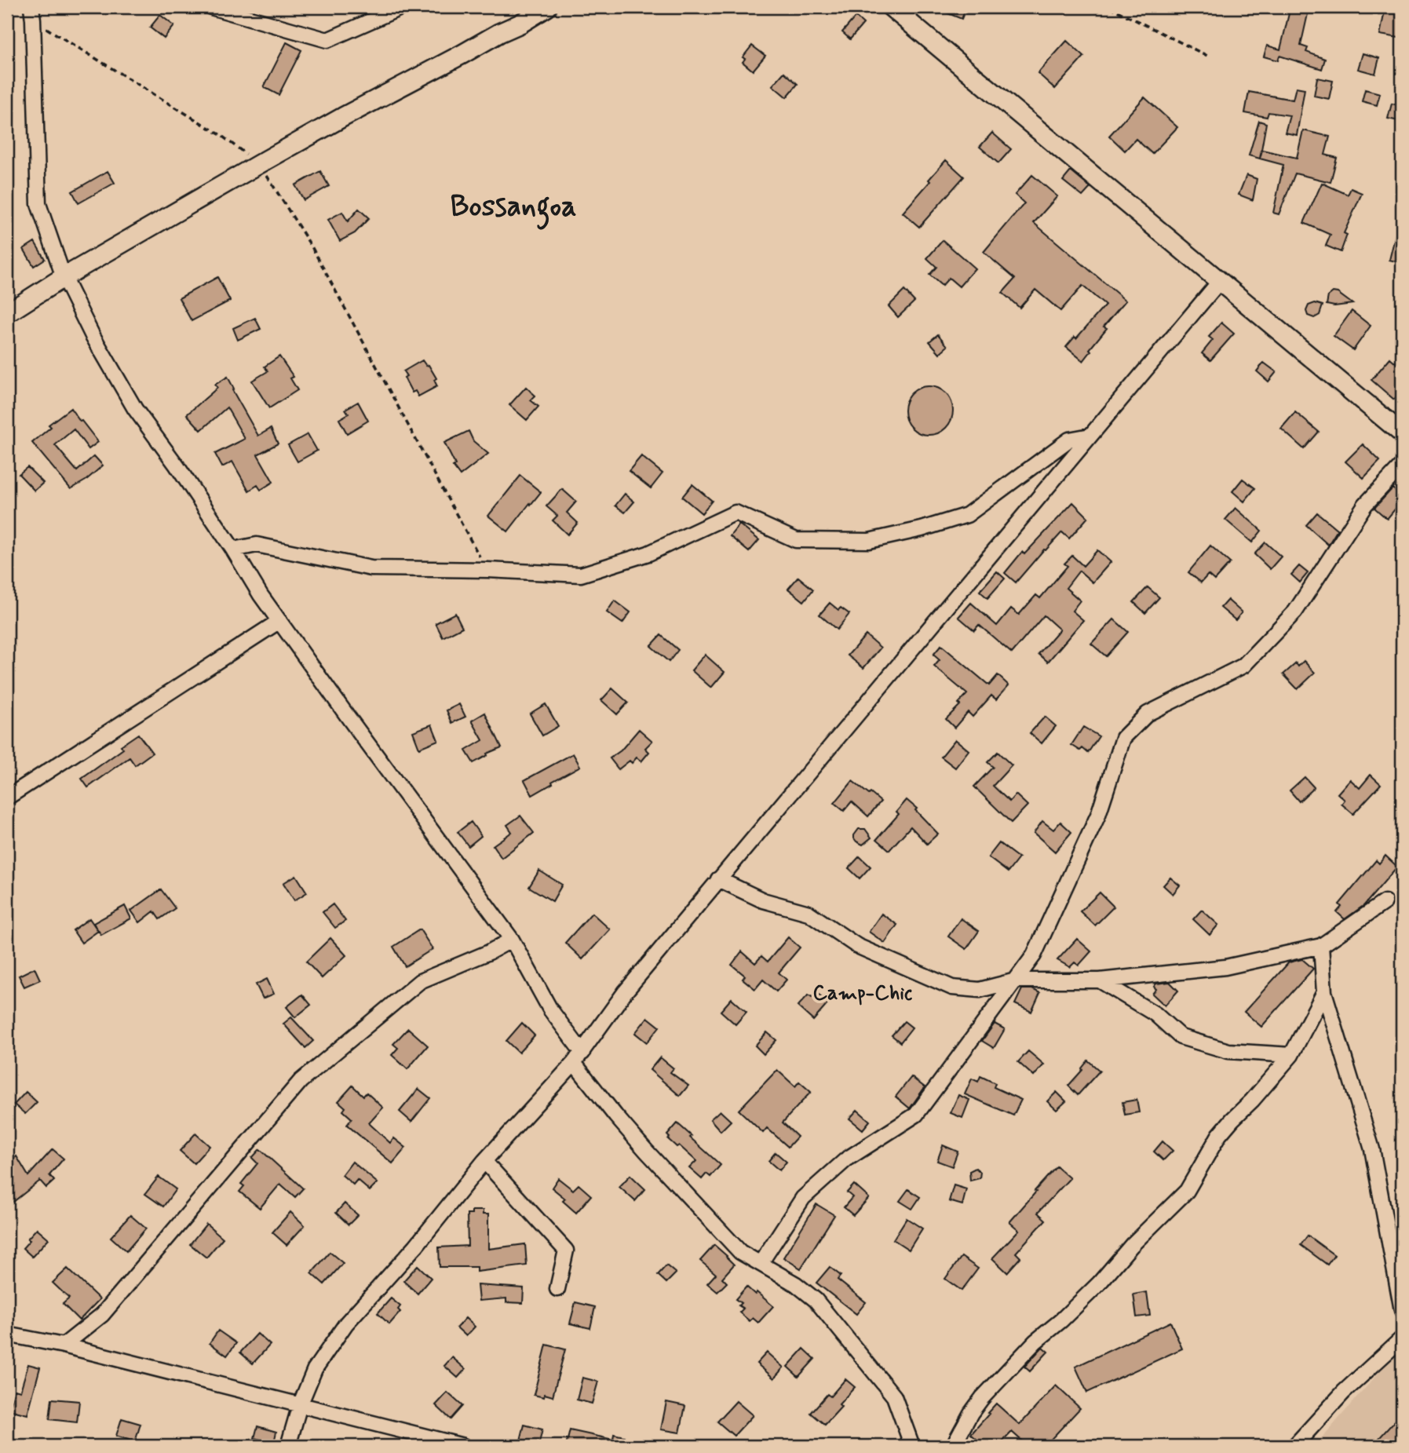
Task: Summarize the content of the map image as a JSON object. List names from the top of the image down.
{
  "districts": ["Bossangoa", "Camp-Chic"]
}
